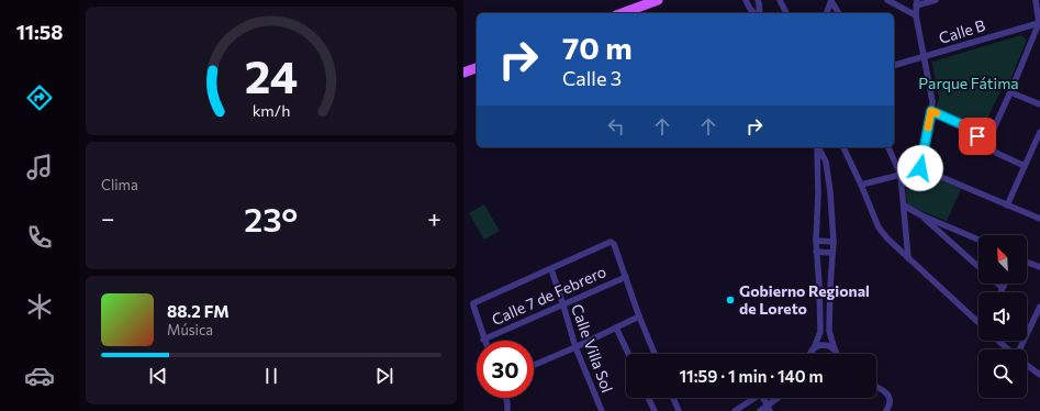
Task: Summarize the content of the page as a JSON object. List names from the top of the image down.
{
  "streets": {
    "street": ["Calle B", "Calle 7 de Febrero", "Calle Villa Sol"]
  },
  "crossings": [
    ["Calle 7 de Febrero", "Calle Villa Sol"]
  ],
  "parks": ["Parque Fátima"],
  "places": ["Gobierno Regional de Loreto"],
  "north": "top left",
  "page": {
    "tabs": "11:58",
    "turn": ["70 m", "Calle 3"],
    "tile": "Clima",
    "heat": ["−", "23°", "+"],
    "song": ["88.2 FM", "Música"],
    "limit": "30",
    "trip": "11:59 · 1 min · 140 m",
    "gauge": ["24", "km/h"]
  }
}
